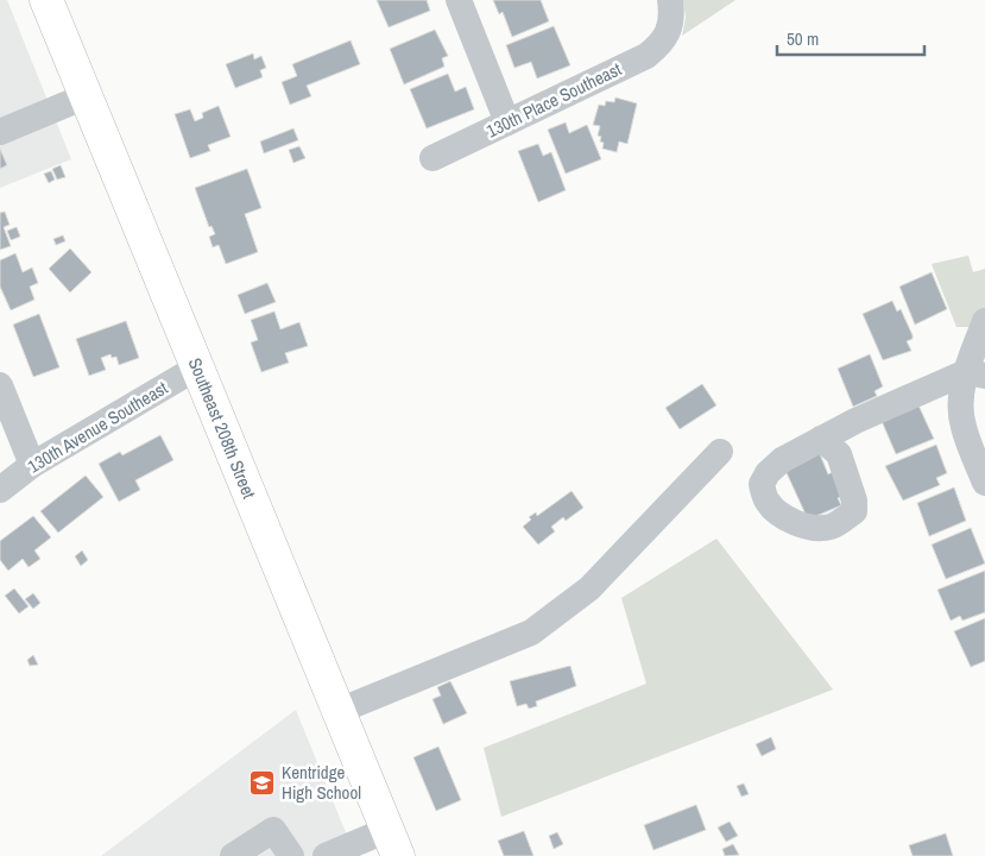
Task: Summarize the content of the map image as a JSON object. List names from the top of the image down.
{
  "streets": {
    "main road": ["Southeast 208th Street"],
    "street": ["130th Place Southeast", "130th Avenue Southeast"]
  },
  "crossings": [
    ["130th Avenue Southeast", "Southeast 208th Street"]
  ],
  "places": {
    "school or university": ["Kentridge High School"]
  },
  "scale_bar": "50 m"
}
